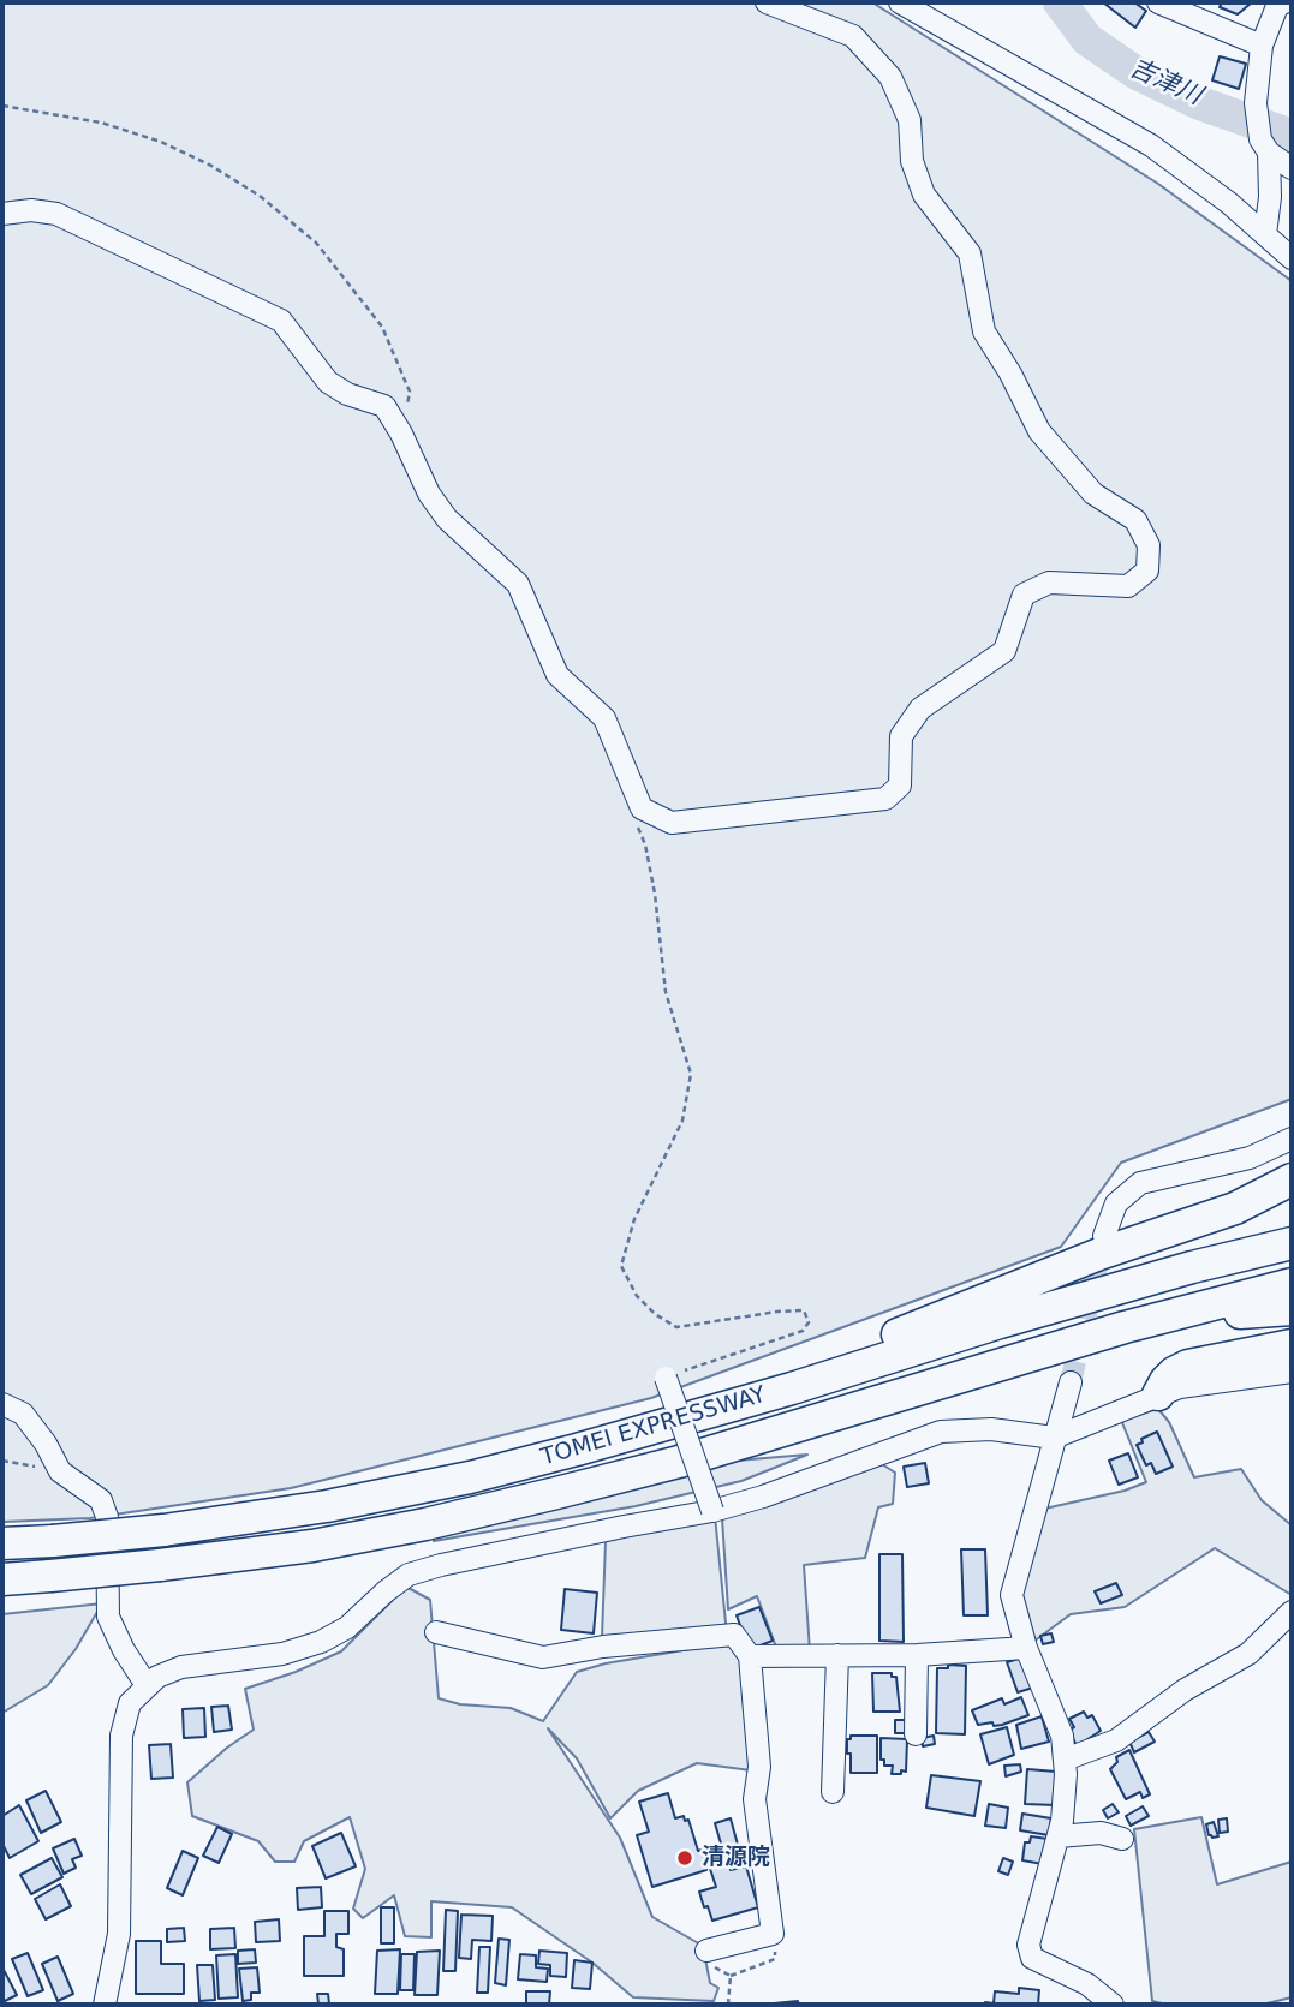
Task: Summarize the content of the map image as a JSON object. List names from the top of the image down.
{
  "streets": {
    "highway": ["TOMEI EXPRESSWAY"]
  },
  "water": ["吉津川"],
  "places": ["清源院"]
}
